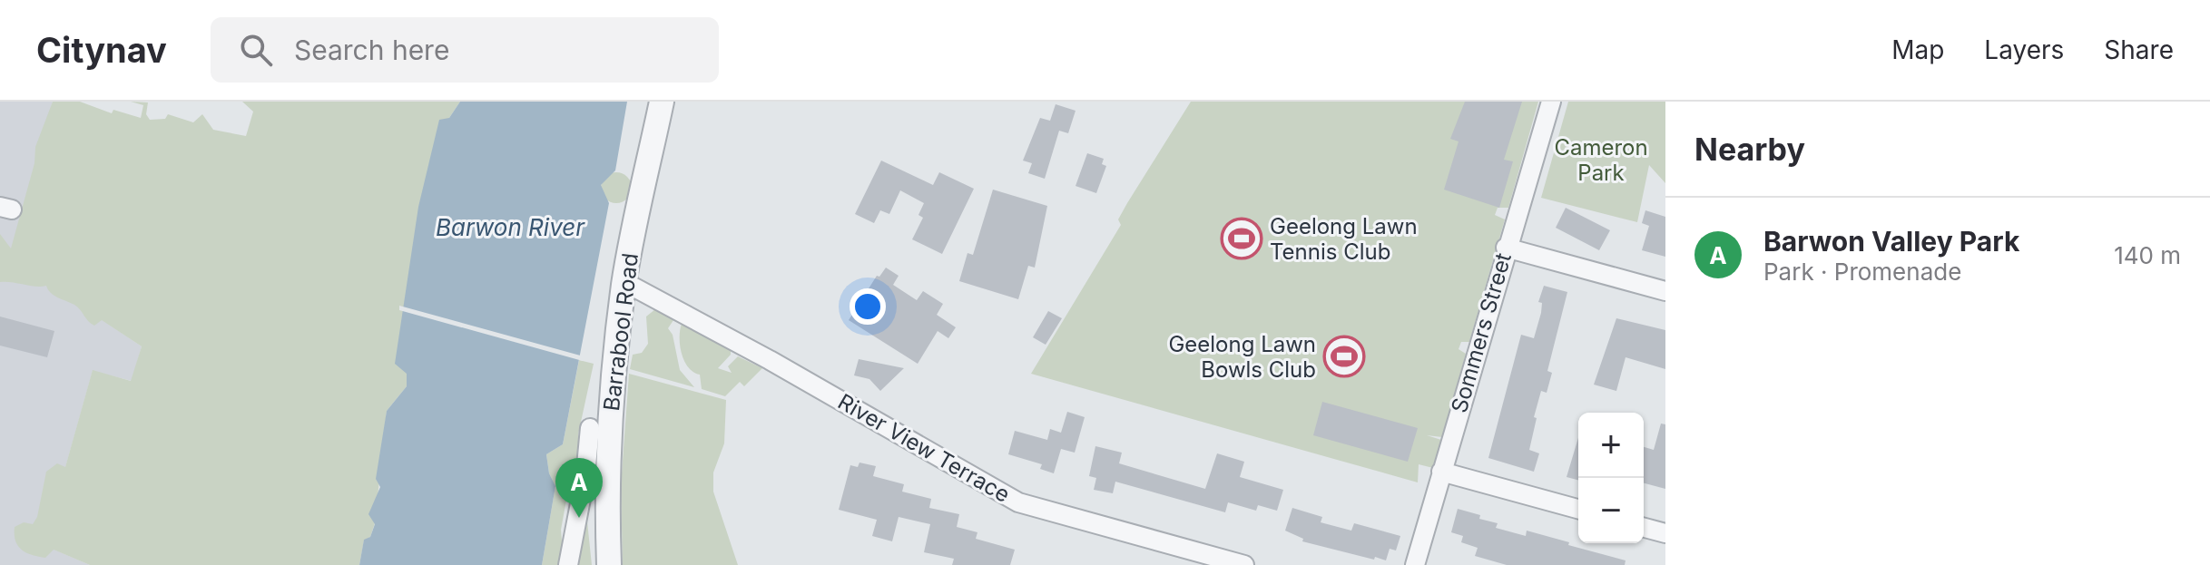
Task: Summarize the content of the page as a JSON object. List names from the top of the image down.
{
  "streets": {
    "street": ["Barrabool Road", "Sommers Street", "River View Terrace"]
  },
  "crossings": [
    ["Barrabool Road", "River View Terrace"]
  ],
  "water": ["Barwon River"],
  "parks": ["Cameron Park"],
  "places": {
    "sports": ["Geelong Lawn Tennis Club", "Geelong Lawn Bowls Club"]
  },
  "page": {
    "header": "Citynav",
    "search": "Search here",
    "nav": ["Map", "Layers", "Share"],
    "heading": "Nearby",
    "list": [
      {
        "mark": "A",
        "name": "Barwon Valley Park",
        "note": "Park · Promenade",
        "value": "140 m"
      }
    ],
    "map_buttons": ["+", "−"],
    "pins": "A"
  }
}
